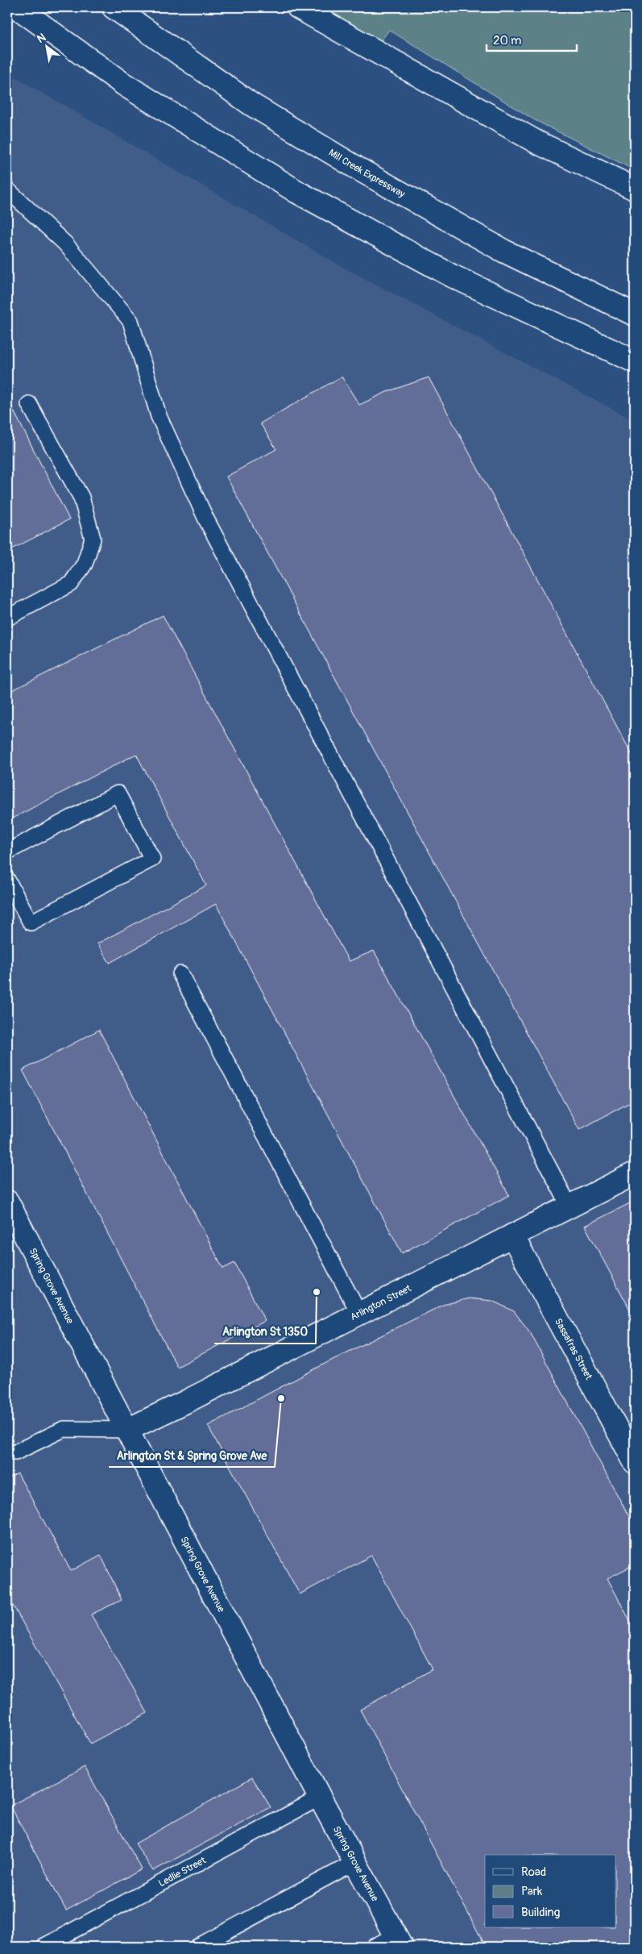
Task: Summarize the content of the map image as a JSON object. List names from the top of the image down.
{
  "streets": {
    "main road": [
      "Mill Creek Expressway",
      "Spring Grove Avenue",
      "Arlington Street",
      "Sassafras Street"
    ],
    "lane": ["Ledlie Street"]
  },
  "crossings": [
    ["Spring Grove Avenue", "Arlington Street"],
    ["Spring Grove Avenue", "Ledlie Street"],
    ["Arlington Street", "Sassafras Street"]
  ],
  "places": ["Arlington St 1350", "Arlington St & Spring Grove Ave"],
  "legend": ["Road", "Park", "Building"],
  "scale_bar": "20 m",
  "north": "top left"
}
